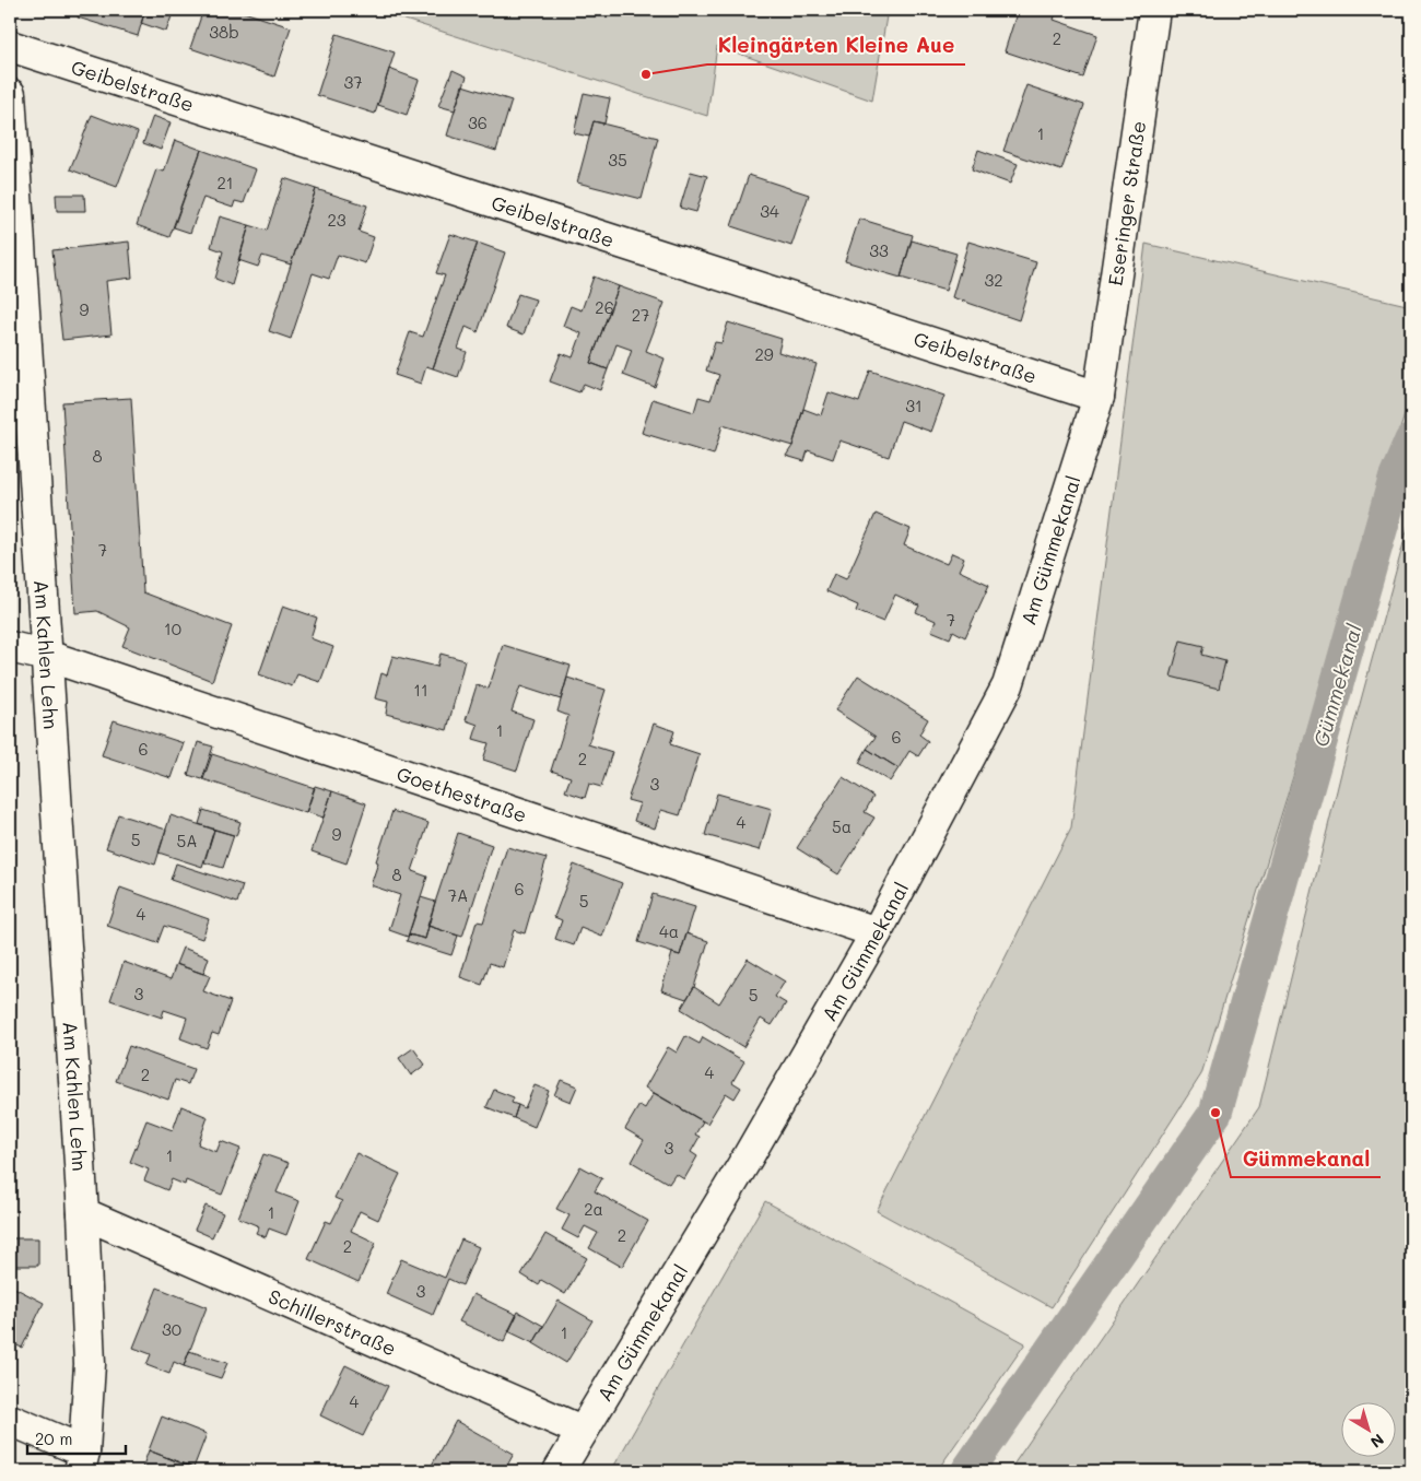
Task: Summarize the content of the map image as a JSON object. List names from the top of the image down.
{
  "streets": {
    "street": [
      "Geibelstraße",
      "Eseringer Straße",
      "Am Gümmekanal",
      "Am Kahlen Lehn",
      "Goethestraße",
      "Schillerstraße"
    ]
  },
  "crossings": [
    ["Geibelstraße", "Eseringer Straße"],
    ["Geibelstraße", "Am Gümmekanal"],
    ["Eseringer Straße", "Am Gümmekanal"],
    ["Am Gümmekanal", "Goethestraße"],
    ["Am Gümmekanal", "Schillerstraße"],
    ["Am Kahlen Lehn", "Goethestraße"],
    ["Am Kahlen Lehn", "Schillerstraße"]
  ],
  "water": ["Gümmekanal"],
  "places": ["Kleingärten Kleine Aue", "Gümmekanal"],
  "house_numbers": [
    "38b",
    "2",
    "37",
    "36",
    "1",
    "35",
    "21",
    "34",
    "23",
    "33",
    "32",
    "26",
    "9",
    "27",
    "29",
    "31",
    "8",
    "7",
    "7",
    "10",
    "11",
    "1",
    "6",
    "6",
    "2",
    "3",
    "4",
    "5a",
    "9",
    "5",
    "5A",
    "8",
    "6",
    "7A",
    "5",
    "4",
    "4a",
    "3",
    "5",
    "4",
    "2",
    "3",
    "1",
    "2a",
    "1",
    "2",
    "2",
    "3",
    "30",
    "1",
    "4"
  ],
  "scale_bar": "20 m",
  "north": "bottom right"
}
